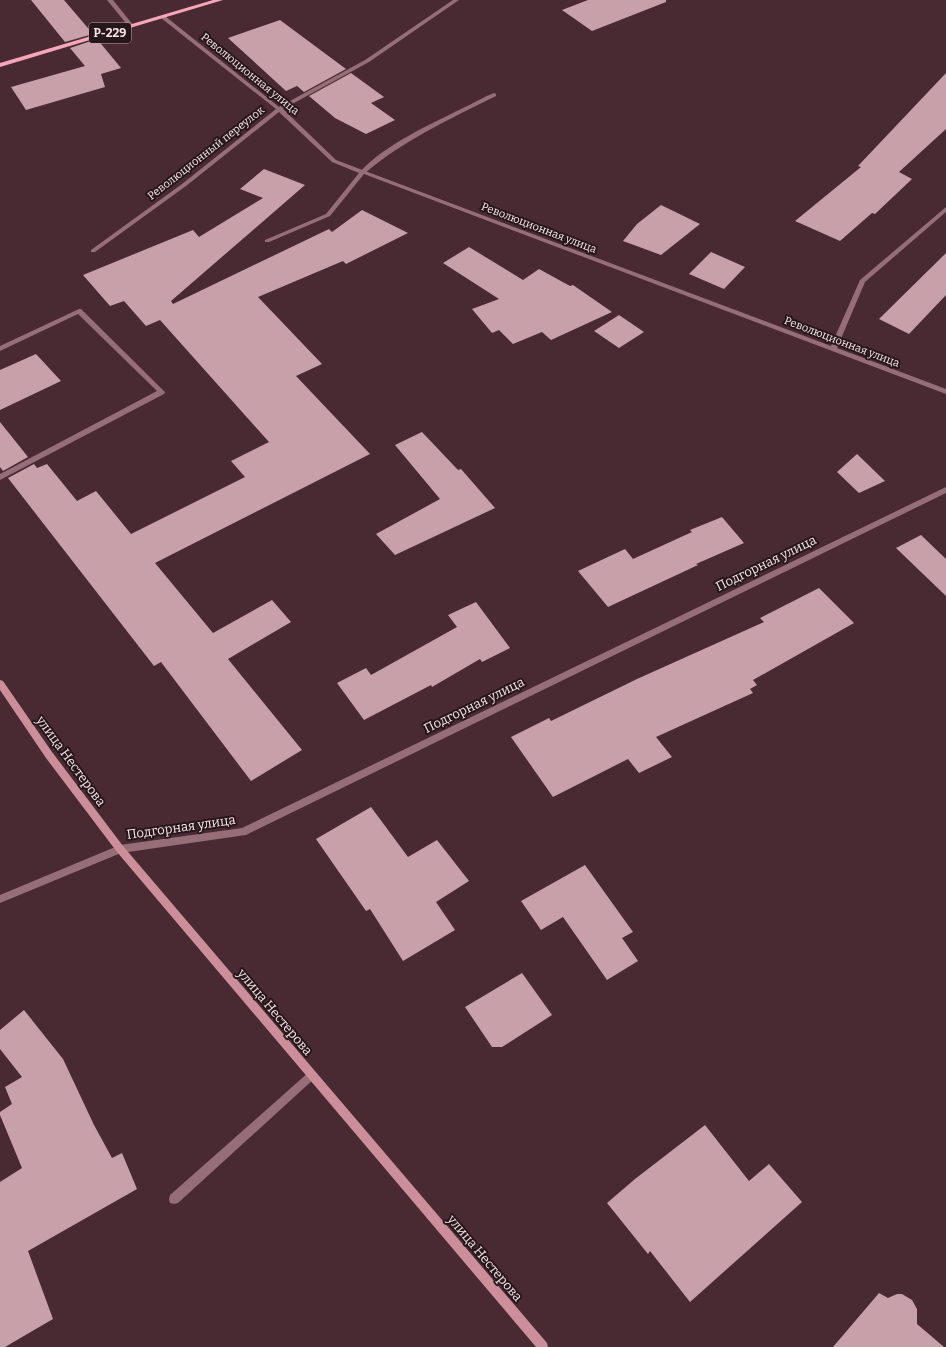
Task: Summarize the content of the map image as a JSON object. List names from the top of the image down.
{
  "streets": {
    "main road": ["Р-229", "улица Нестерова"],
    "street": ["Революционная улица", "Революционный переулок", "Подгорная улица"]
  },
  "crossings": [
    ["Р-229", "Революционная улица"],
    ["Революционная улица", "Революционный переулок"],
    ["Подгорная улица", "улица Нестерова"]
  ]
}
